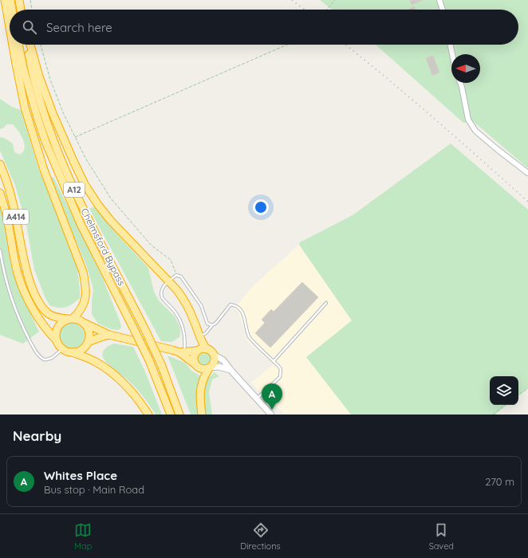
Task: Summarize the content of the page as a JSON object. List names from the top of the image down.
{
  "streets": {
    "highway": ["A12", "A414", "Chelmsford Bypass"]
  },
  "crossings": [
    ["A12", "A414"]
  ],
  "north": "left",
  "page": {
    "search": "Search here",
    "pins": "A",
    "heading": "Nearby",
    "list": [
      {
        "mark": "A",
        "name": "Whites Place",
        "note": "Bus stop · Main Road",
        "value": "270 m"
      }
    ],
    "nav": ["Map", "Directions", "Saved"]
  }
}
